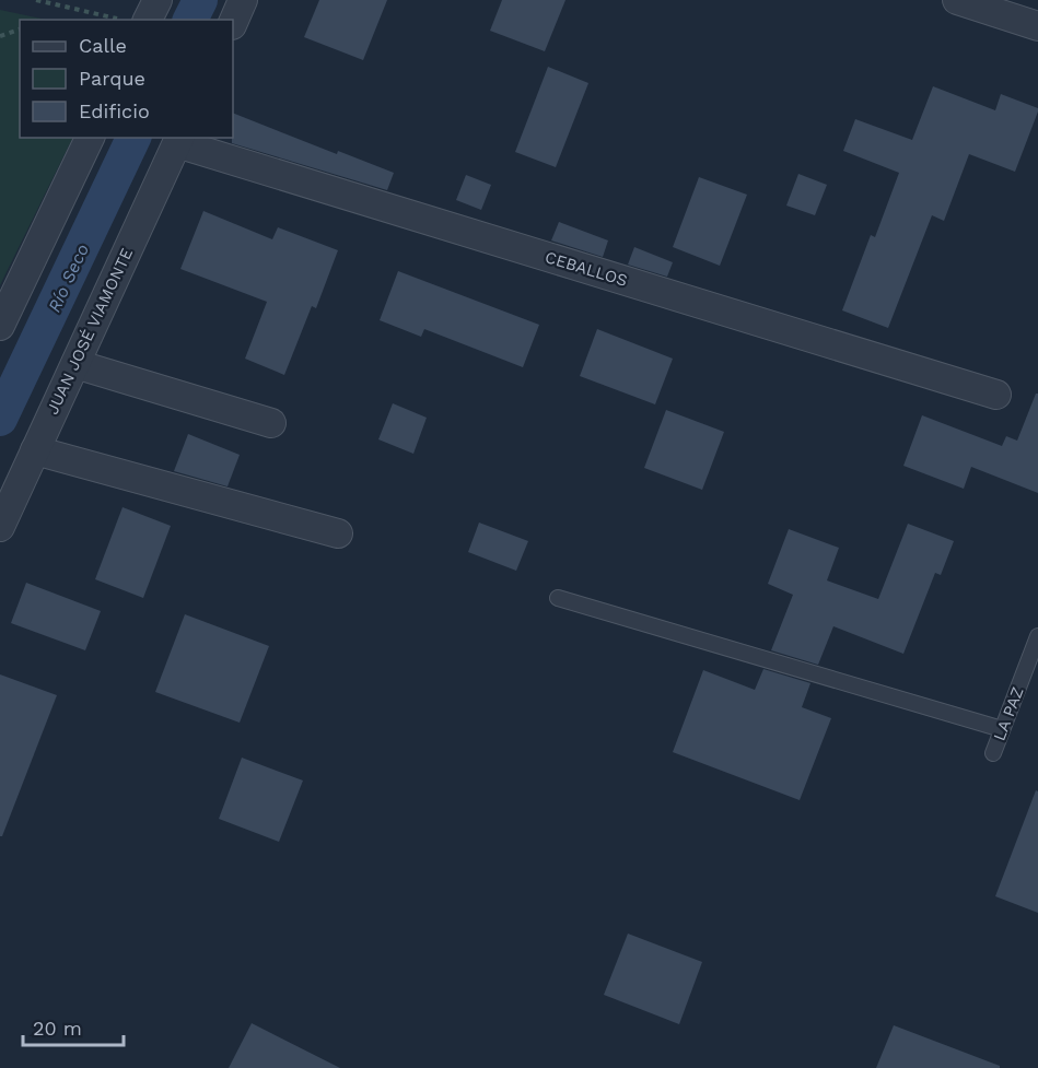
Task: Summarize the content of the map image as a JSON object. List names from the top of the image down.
{
  "streets": {
    "street": ["CEBALLOS", "JUAN JOSÉ VIAMONTE"],
    "lane": ["LA PAZ"]
  },
  "crossings": [
    ["CEBALLOS", "JUAN JOSÉ VIAMONTE"]
  ],
  "water": ["Río Seco"],
  "legend": ["Calle", "Parque", "Edificio"],
  "scale_bar": "20 m"
}
